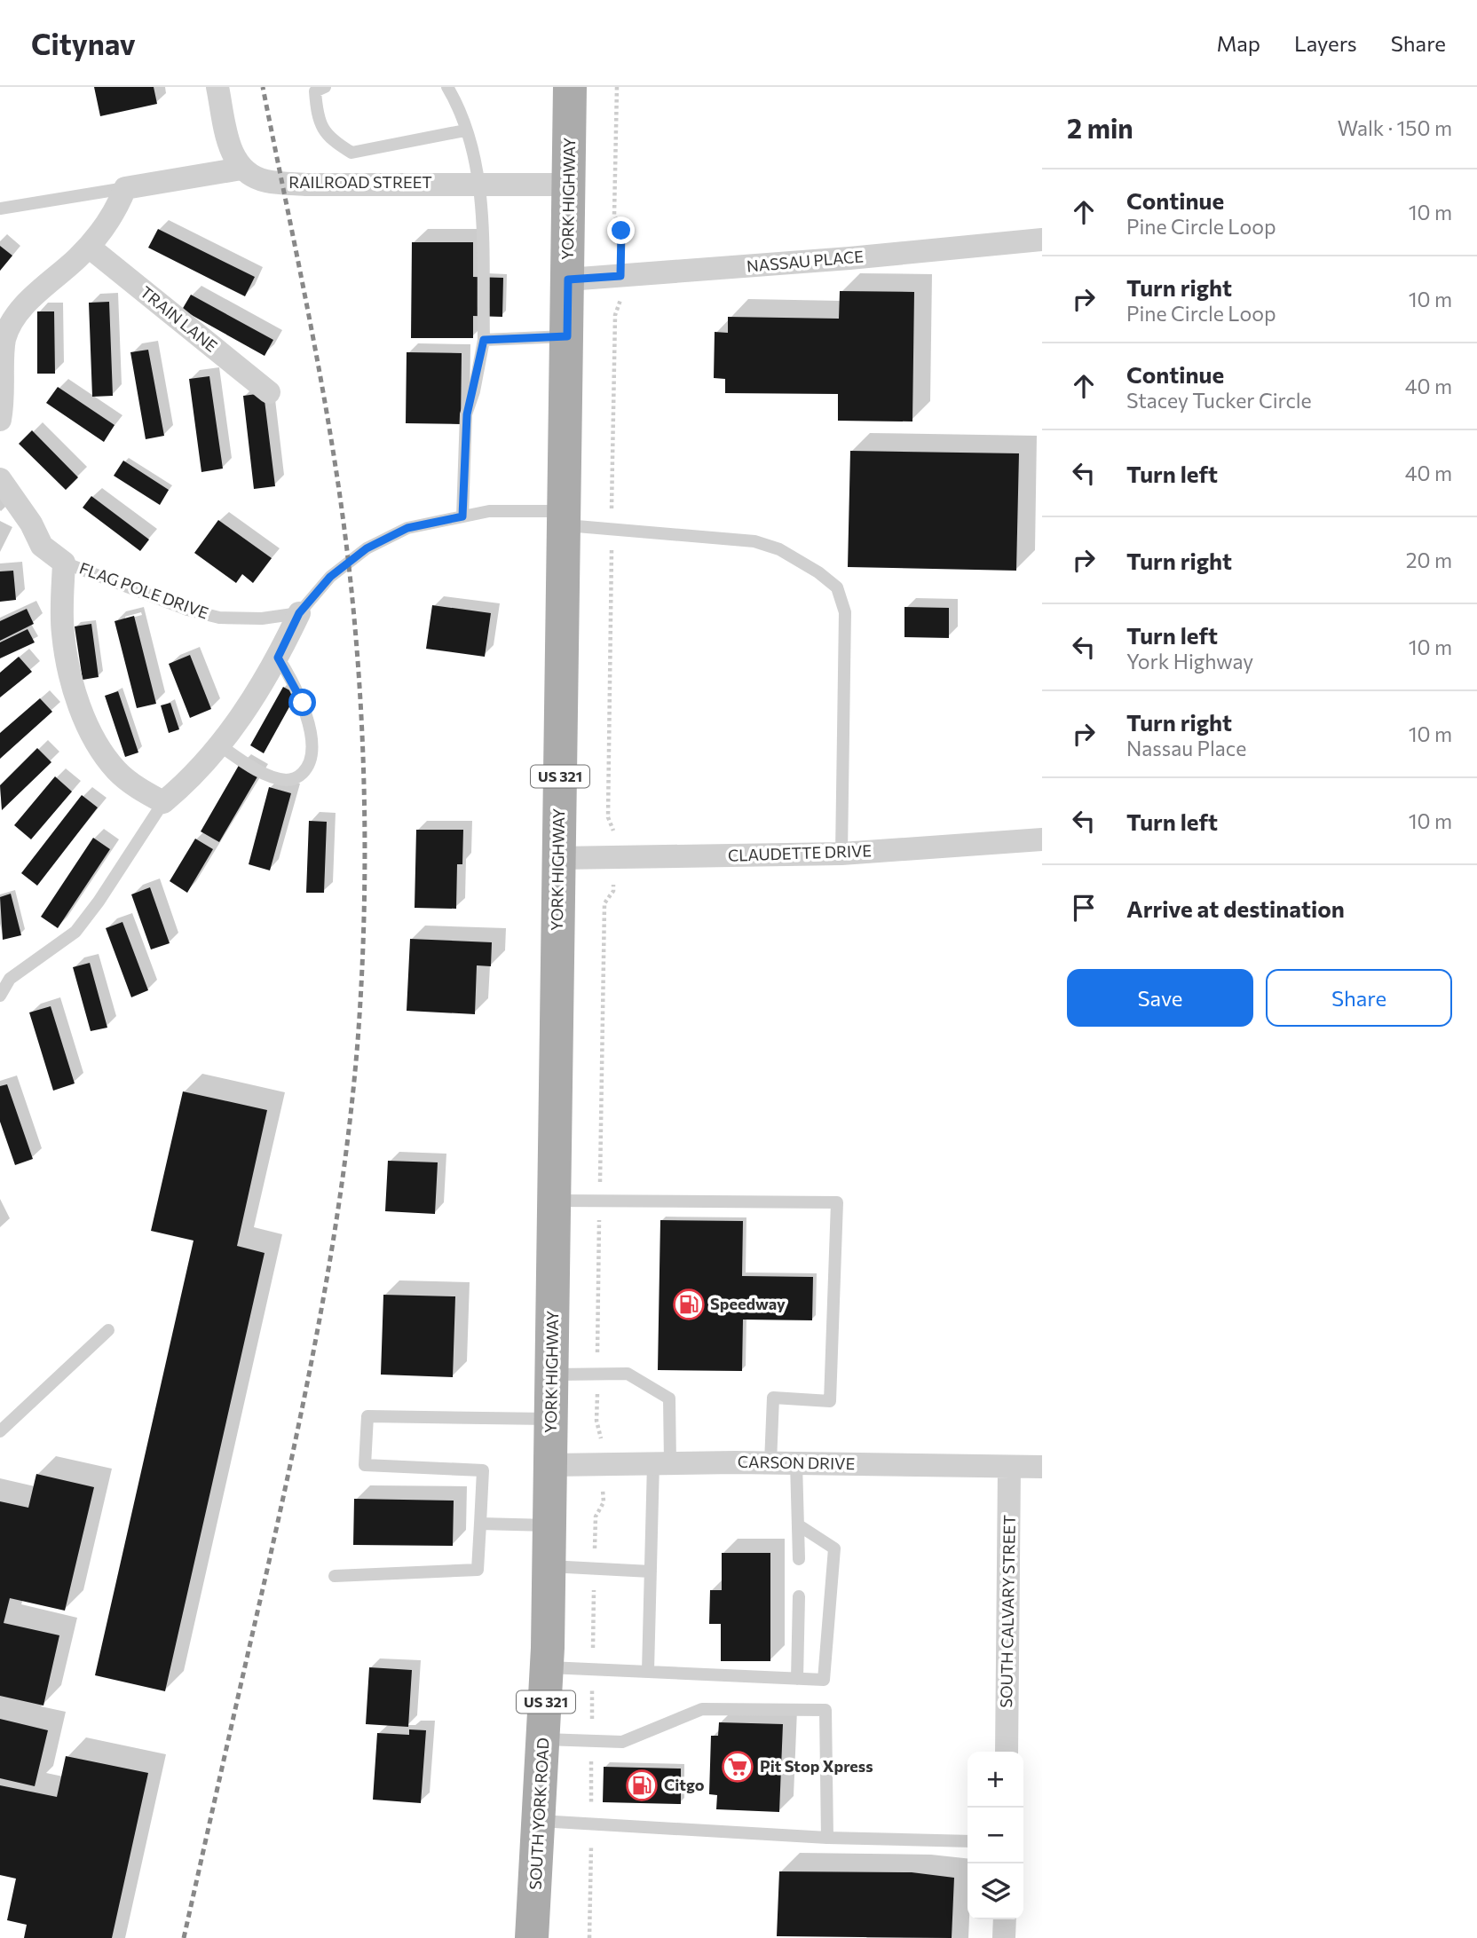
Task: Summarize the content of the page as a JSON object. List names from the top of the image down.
{
  "streets": {
    "main road": ["YORK HIGHWAY", "US 321", "SOUTH YORK ROAD"],
    "street": [
      "RAILROAD STREET",
      "NASSAU PLACE",
      "TRAIN LANE",
      "CLAUDETTE DRIVE",
      "CARSON DRIVE",
      "SOUTH CALVARY STREET"
    ],
    "lane": ["FLAG POLE DRIVE"]
  },
  "crossings": [
    ["RAILROAD STREET", "YORK HIGHWAY"],
    ["YORK HIGHWAY", "NASSAU PLACE"],
    ["YORK HIGHWAY", "CLAUDETTE DRIVE"],
    ["YORK HIGHWAY", "CARSON DRIVE"],
    ["YORK HIGHWAY", "SOUTH YORK ROAD"],
    ["CARSON DRIVE", "SOUTH CALVARY STREET"],
    ["CARSON DRIVE", "SOUTH YORK ROAD"]
  ],
  "places": {
    "fuel station": ["Speedway", "Citgo"],
    "supermarket": ["Pit Stop Xpress"]
  },
  "page": {
    "header": "Citynav",
    "nav": ["Map", "Layers", "Share"],
    "heading": ["2 min", "Walk · 150 m"],
    "list": [
      ["Continue", "Pine Circle Loop", "10 m"],
      ["Turn right", "Pine Circle Loop", "10 m"],
      ["Continue", "Stacey Tucker Circle", "40 m"],
      ["Turn left", "40 m"],
      ["Turn right", "20 m"],
      ["Turn left", "York Highway", "10 m"],
      ["Turn right", "Nassau Place", "10 m"],
      ["Turn left", "10 m"],
      "Arrive at destination"
    ],
    "buttons": ["Save", "Share"],
    "map_buttons": ["+", "−"]
  }
}
